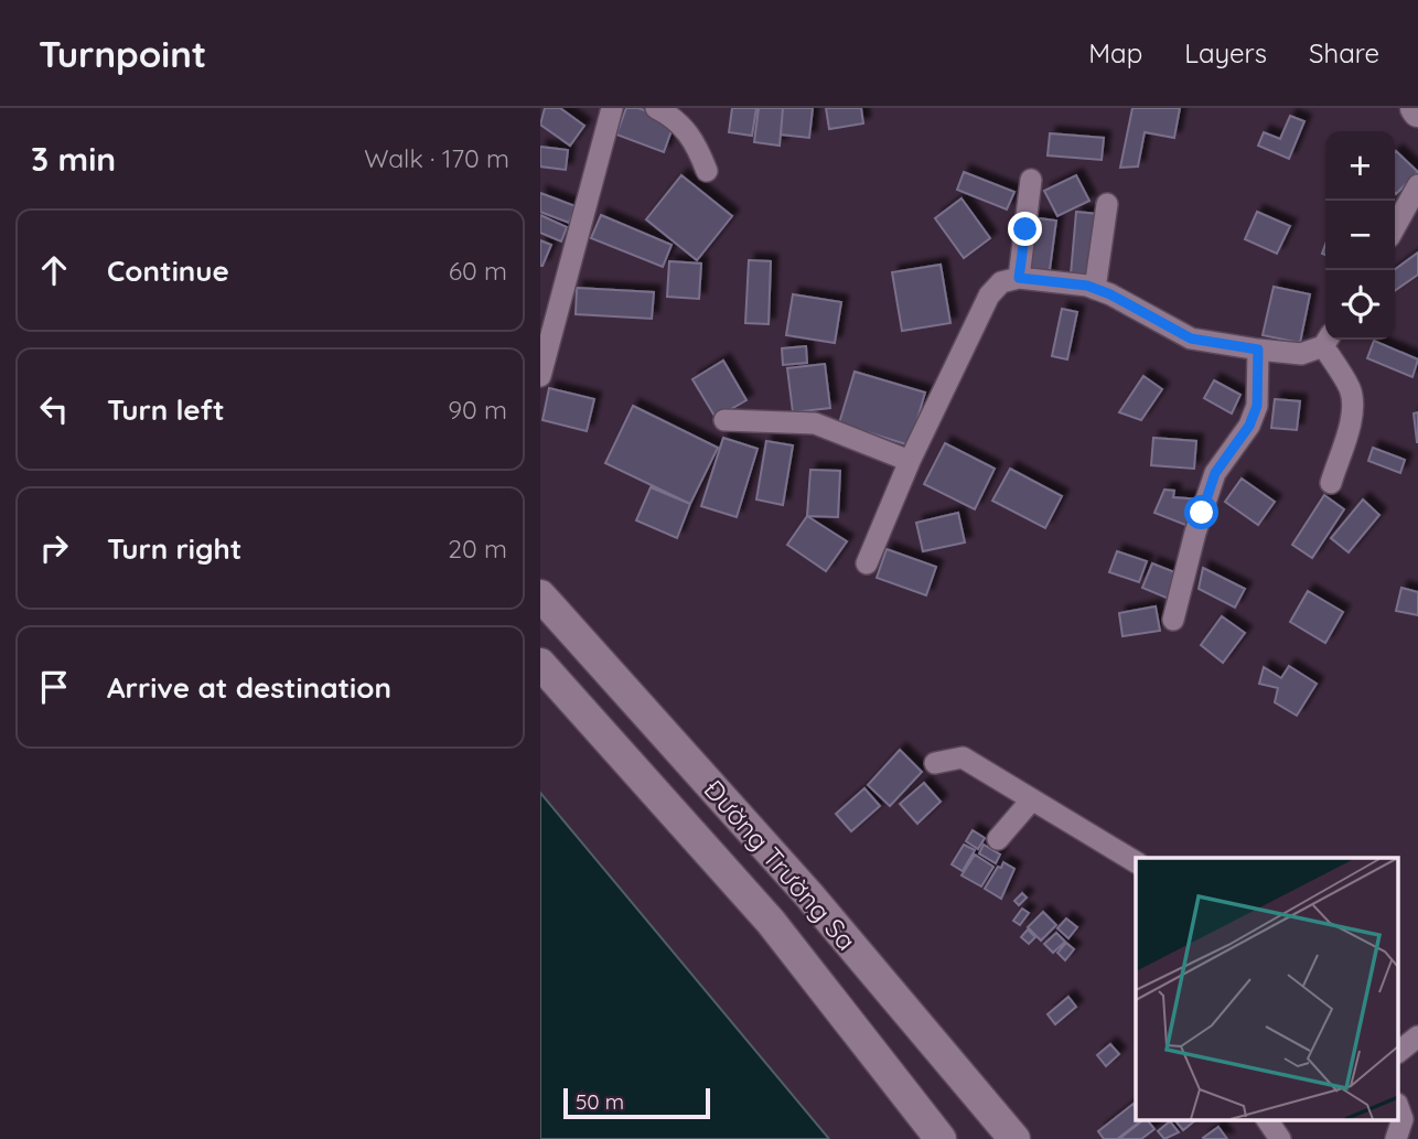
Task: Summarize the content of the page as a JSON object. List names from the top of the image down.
{
  "streets": {
    "main road": ["Đường Trường Sa"]
  },
  "scale_bar": "50 m",
  "page": {
    "header": "Turnpoint",
    "nav": ["Map", "Layers", "Share"],
    "heading": ["3 min", "Walk · 170 m"],
    "map_buttons": ["+", "−"],
    "list": [
      ["Continue", "60 m"],
      ["Turn left", "90 m"],
      ["Turn right", "20 m"],
      "Arrive at destination"
    ],
    "scale": "50 m"
  }
}
